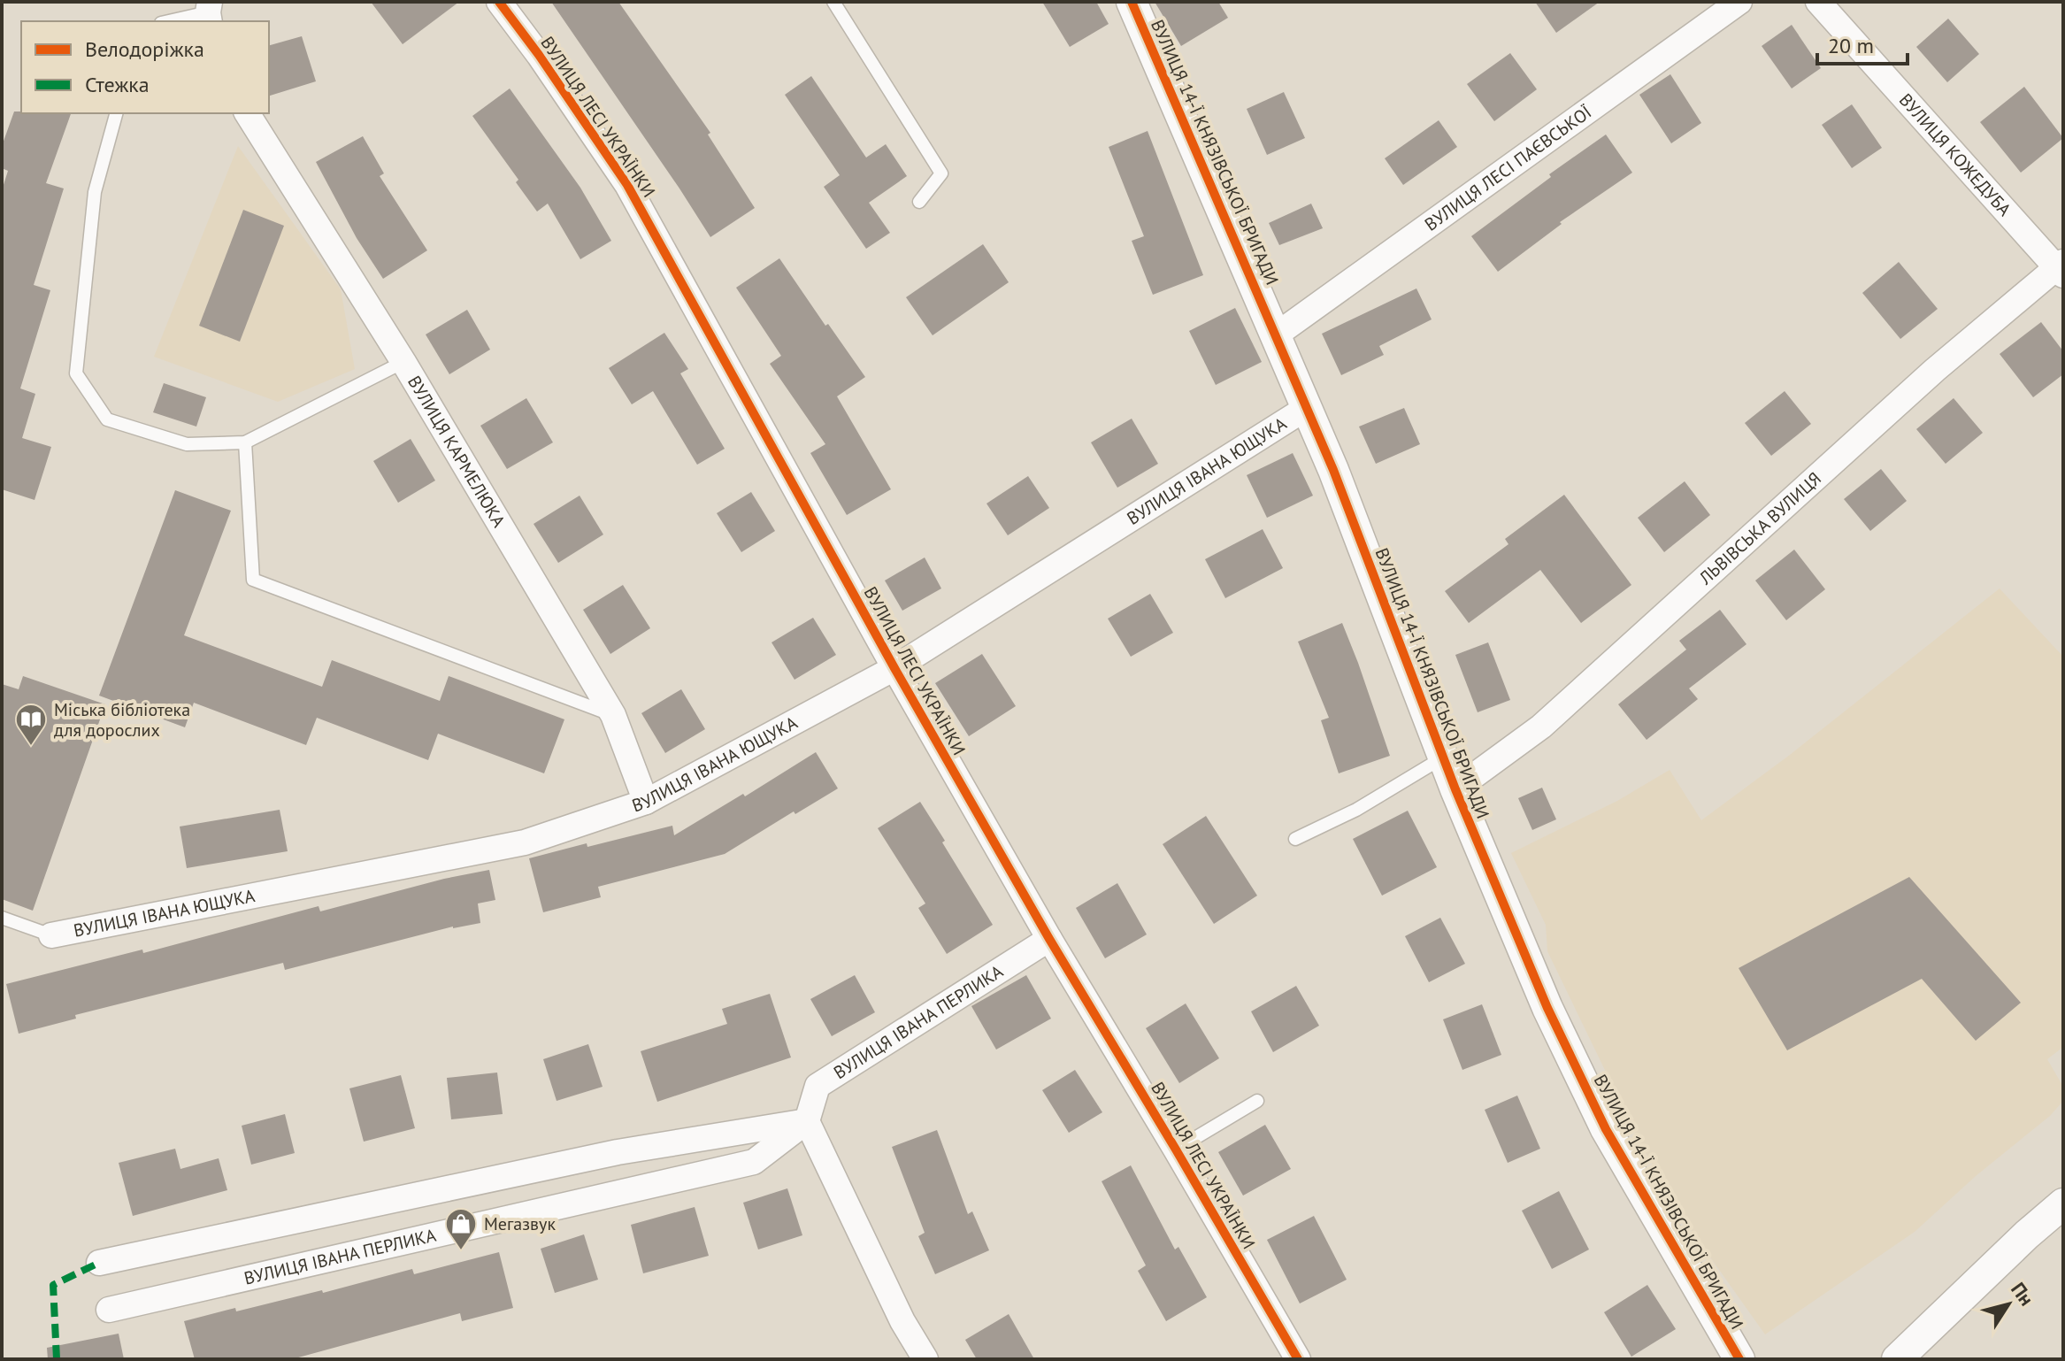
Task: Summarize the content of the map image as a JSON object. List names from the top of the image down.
{
  "streets": {
    "street": [
      "ВУЛИЦЯ ЛЕСІ УКРАЇНКИ",
      "ВУЛИЦЯ 14-Ї КНЯЗІВСЬКОЇ БРИГАДИ",
      "ВУЛИЦЯ КОЖЕДУБА",
      "ВУЛИЦЯ ЛЕСІ ПАЄВСЬКОЇ",
      "ВУЛИЦЯ КАРМЕЛЮКА",
      "ВУЛИЦЯ ІВАНА ЮЩУКА",
      "ЛЬВІВСЬКА ВУЛИЦЯ",
      "ВУЛИЦЯ ІВАНА ПЕРЛИКА"
    ]
  },
  "crossings": [
    ["ВУЛИЦЯ ЛЕСІ УКРАЇНКИ", "ВУЛИЦЯ ІВАНА ЮЩУКА"],
    ["ВУЛИЦЯ ЛЕСІ УКРАЇНКИ", "ВУЛИЦЯ ІВАНА ПЕРЛИКА"],
    ["ВУЛИЦЯ 14-Ї КНЯЗІВСЬКОЇ БРИГАДИ", "ВУЛИЦЯ ЛЕСІ ПАЄВСЬКОЇ"],
    ["ВУЛИЦЯ 14-Ї КНЯЗІВСЬКОЇ БРИГАДИ", "ВУЛИЦЯ ІВАНА ЮЩУКА"],
    ["ВУЛИЦЯ 14-Ї КНЯЗІВСЬКОЇ БРИГАДИ", "ЛЬВІВСЬКА ВУЛИЦЯ"],
    ["ВУЛИЦЯ КОЖЕДУБА", "ЛЬВІВСЬКА ВУЛИЦЯ"],
    ["ВУЛИЦЯ КАРМЕЛЮКА", "ВУЛИЦЯ ІВАНА ЮЩУКА"]
  ],
  "places": {
    "library": ["Міська бібліотека для дорослих"],
    "shop": ["Мегазвук"]
  },
  "legend": ["Велодоріжка", "Стежка"],
  "scale_bar": "20 m",
  "north": "top right"
}
